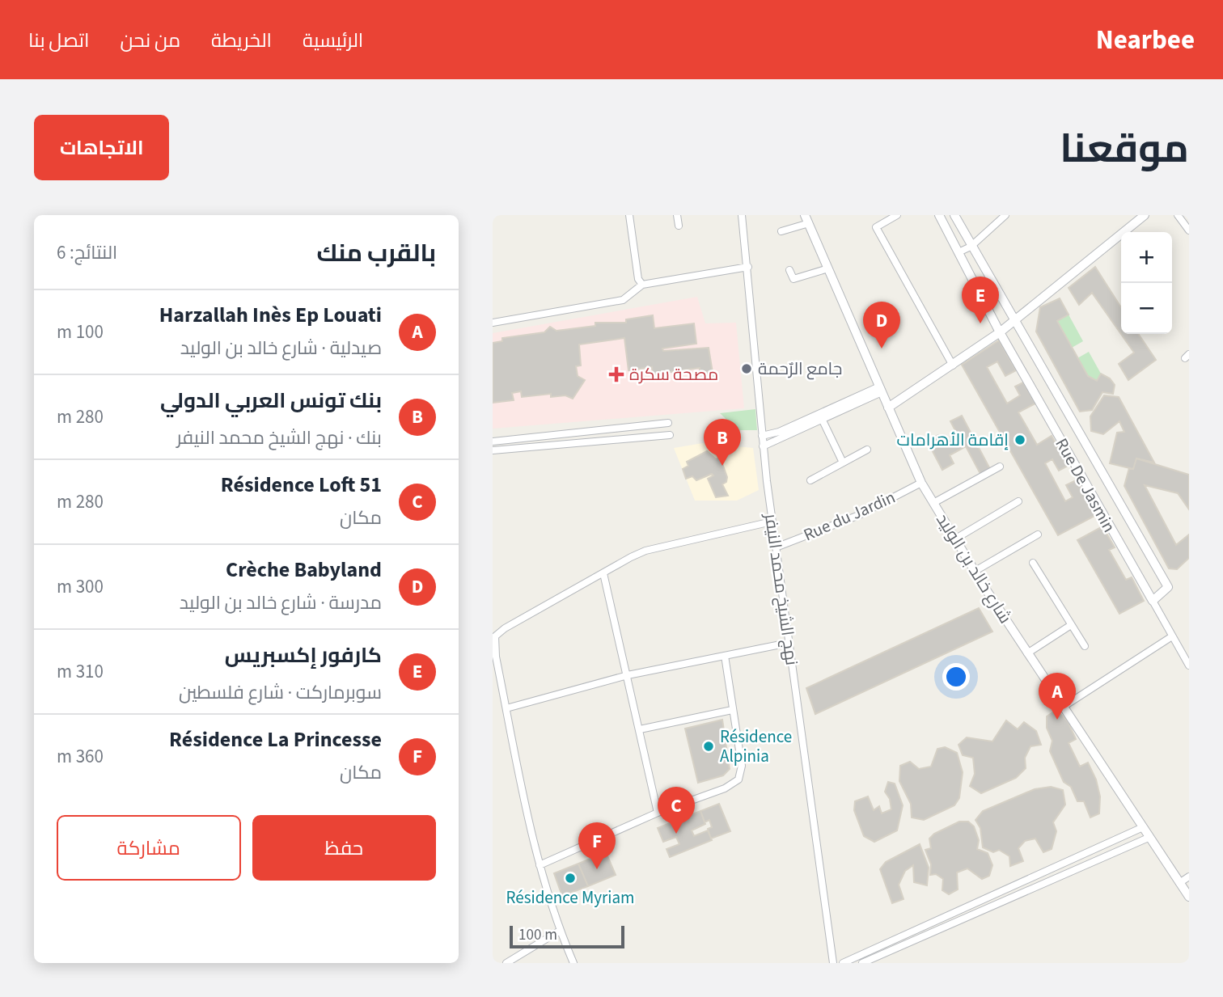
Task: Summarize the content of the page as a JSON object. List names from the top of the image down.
{
  "streets": {
    "street": [
      "Rue De Jasmin",
      "Rue du Jardin",
      "شارع خالد بن الوليد",
      "نهج الشيخ محمد النيفر"
    ]
  },
  "crossings": [
    ["Rue du Jardin", "شارع خالد بن الوليد"],
    ["Rue du Jardin", "نهج الشيخ محمد النيفر"]
  ],
  "places": {
    "other": [
      "جامع الرٌحمة",
      "إقامة الأهرامات",
      "Résidence Alpinia",
      "Résidence Myriam"
    ],
    "health": ["مصحة سكرة"]
  },
  "scale_bar": "100 m",
  "page": {
    "header": "Nearbee",
    "nav": [
      "الرئيسية",
      "الخريطة",
      "من نحن",
      "اتصل بنا"
    ],
    "title": "موقعنا",
    "buttons": [
      "الاتجاهات",
      ["حفظ", "مشاركة"]
    ],
    "heading": ["بالقرب منك", "النتائج: 6"],
    "map_buttons": ["+", "−"],
    "pins": [
      "E",
      "D",
      "B",
      "A",
      "C",
      "F"
    ],
    "list": [
      {
        "mark": "A",
        "name": "Harzallah Inès Ep Louati",
        "note": "صيدلية · شارع خالد بن الوليد",
        "value": "100 m"
      },
      {
        "mark": "B",
        "name": "بنك تونس العربي الدولي",
        "note": "بنك · نهج الشيخ محمد النيفر",
        "value": "280 m"
      },
      {
        "mark": "C",
        "name": "Résidence Loft 51",
        "note": "مكان",
        "value": "280 m"
      },
      {
        "mark": "D",
        "name": "Crèche Babyland",
        "note": "مدرسة · شارع خالد بن الوليد",
        "value": "300 m"
      },
      {
        "mark": "E",
        "name": "كارفور إكسبريس",
        "note": "سوبرماركت · شارع فلسطين",
        "value": "310 m"
      },
      {
        "mark": "F",
        "name": "Résidence La Princesse",
        "note": "مكان",
        "value": "360 m"
      }
    ],
    "scale": "100 m"
  }
}
